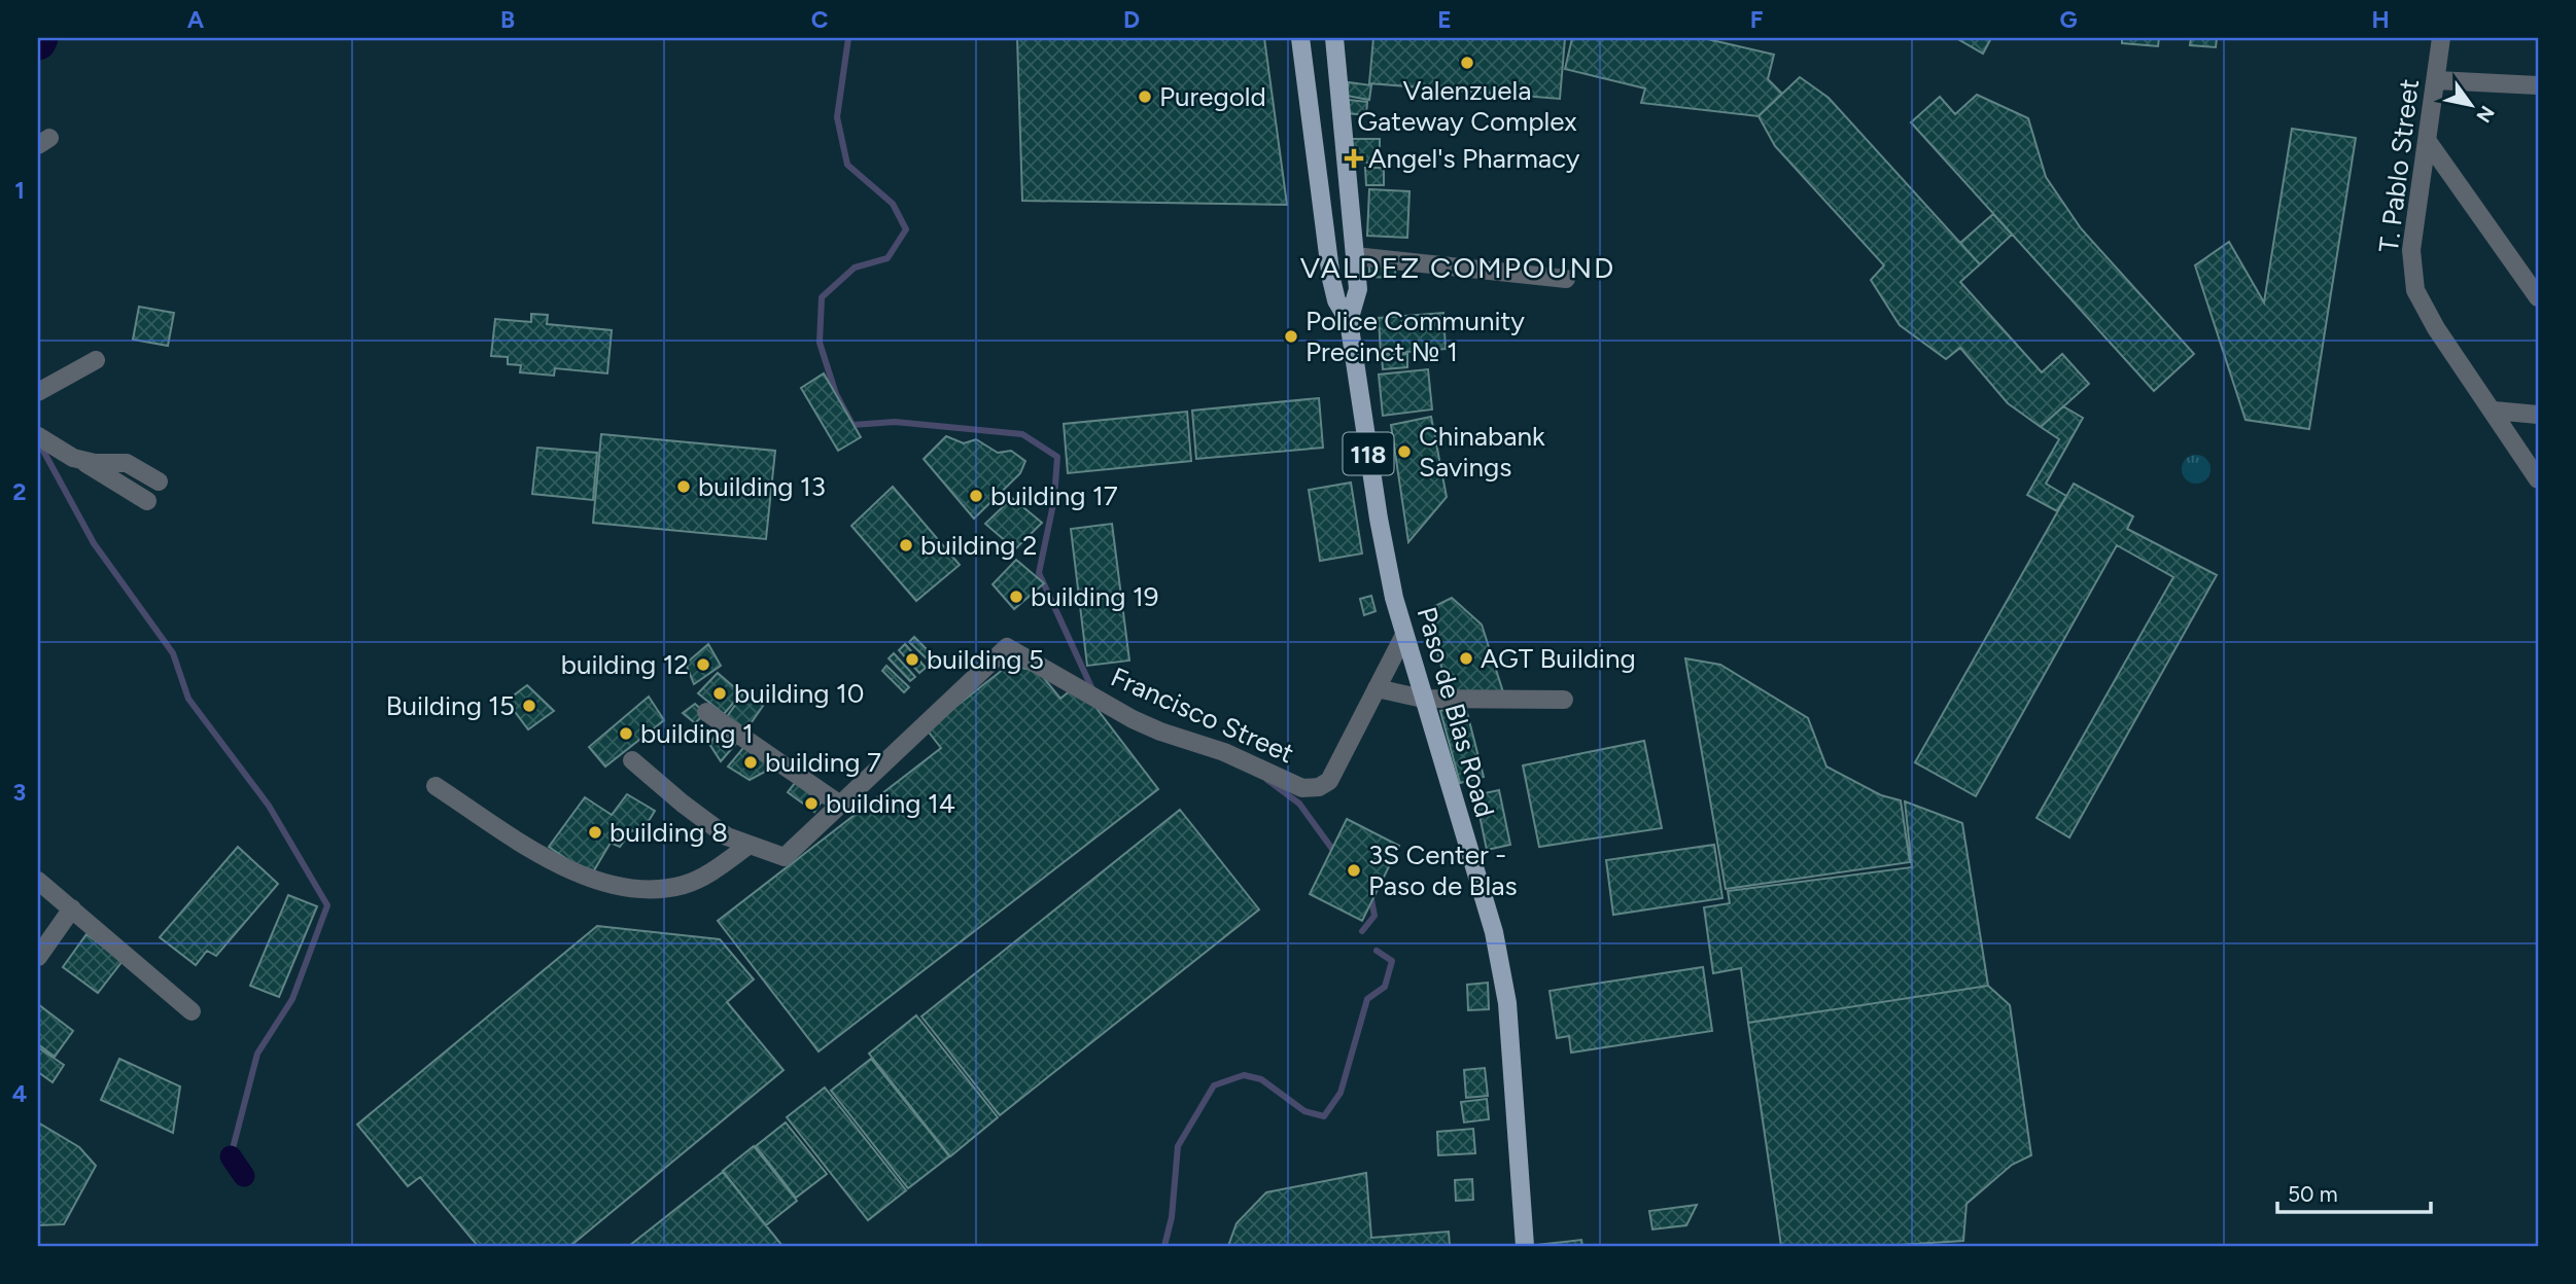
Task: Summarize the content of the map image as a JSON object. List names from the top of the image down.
{
  "streets": {
    "main road": ["118", "Paso de Blas Road"],
    "street": ["T. Pablo Street", "Francisco Street"]
  },
  "crossings": [
    ["Paso de Blas Road", "Francisco Street"]
  ],
  "districts": ["VALDEZ COMPOUND"],
  "places": {
    "other": [
      "Valenzuela Gateway Complex",
      "Puregold",
      "Police Community Precinct № 1",
      "Chinabank Savings",
      "building 13",
      "building 17",
      "building 2",
      "building 19",
      "AGT Building",
      "building 5",
      "building 12",
      "building 10",
      "Building 15",
      "building 1",
      "building 7",
      "building 14",
      "building 8",
      "3S Center - Paso de Blas"
    ],
    "health": ["Angel's Pharmacy"]
  },
  "scale_bar": "50 m",
  "north": "bottom right",
  "grid": {
    "columns": [
      "A",
      "B",
      "C",
      "D",
      "E",
      "F",
      "G",
      "H"
    ],
    "rows": [
      "1",
      "2",
      "3",
      "4"
    ]
  }
}
